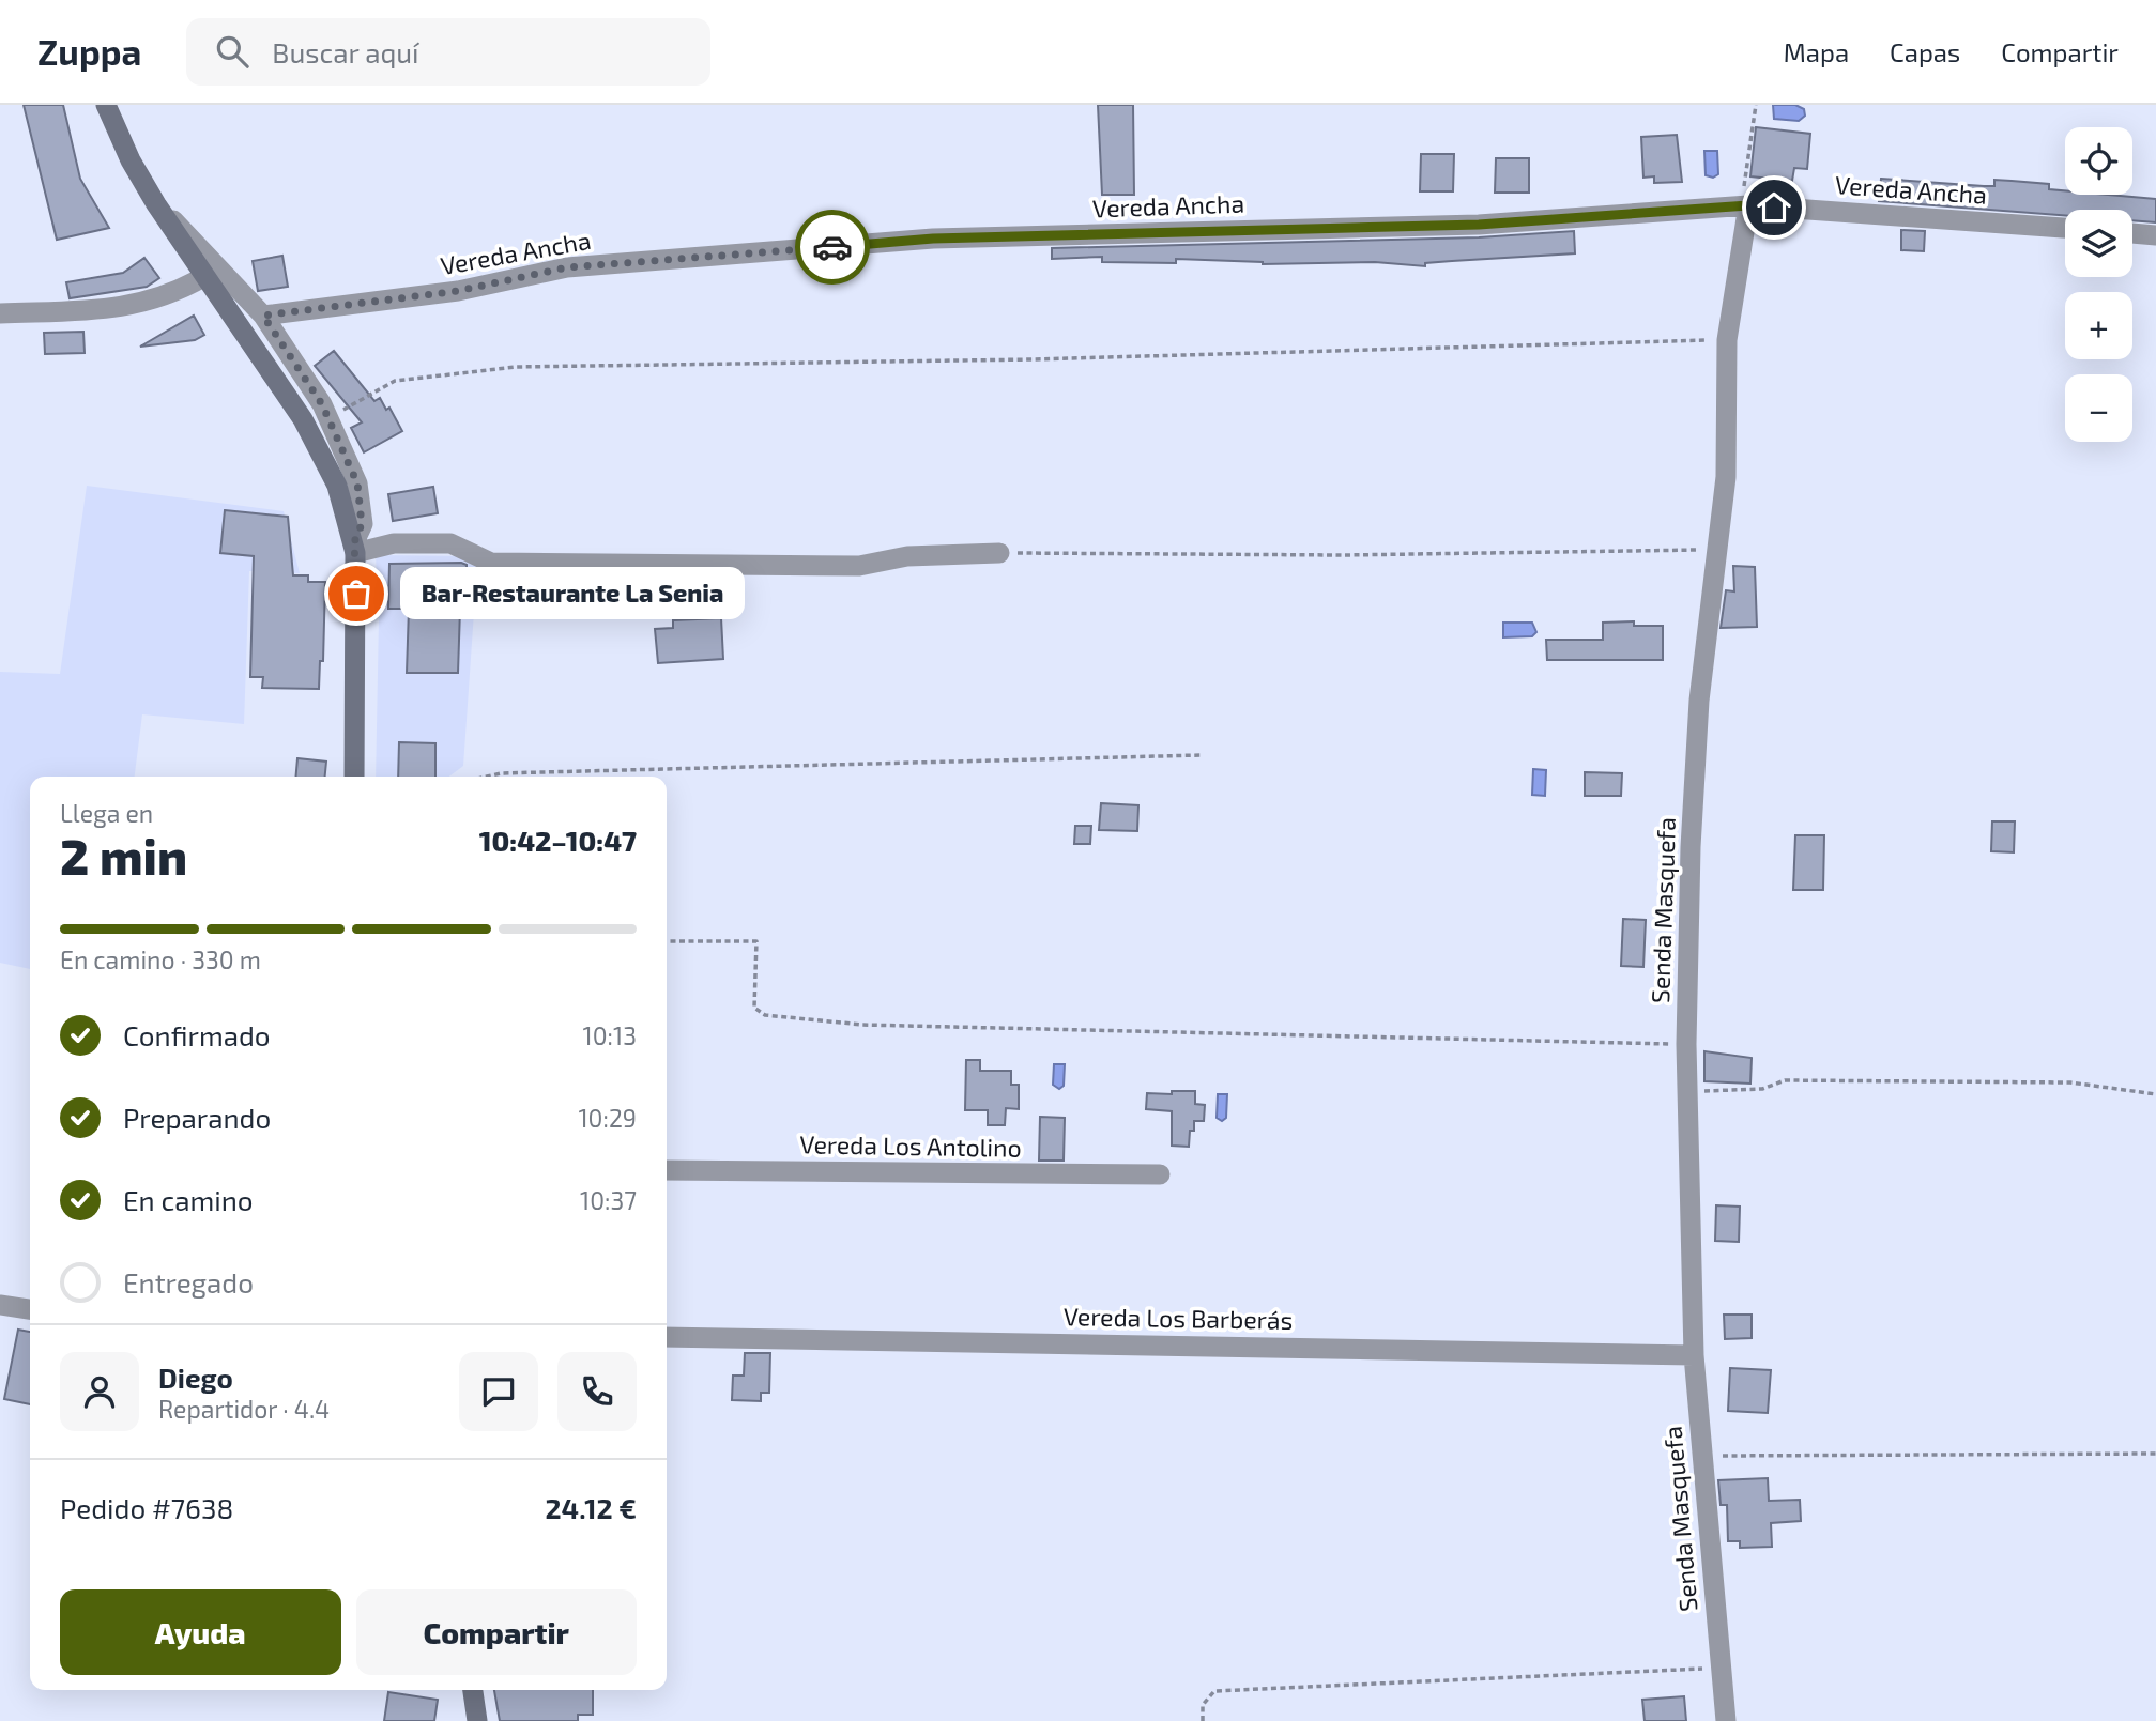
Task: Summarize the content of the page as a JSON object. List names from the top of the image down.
{
  "streets": {
    "street": [
      "Vereda Ancha",
      "Senda Masquefa",
      "Vereda Los Antolino",
      "Vereda Los Barberás"
    ]
  },
  "crossings": [
    ["Vereda Ancha", "Senda Masquefa"],
    ["Senda Masquefa", "Vereda Los Barberás"]
  ],
  "places": ["Bar-Restaurante La Senia"],
  "page": {
    "header": "Zuppa",
    "search": "Buscar aquí",
    "nav": ["Mapa", "Capas", "Compartir"],
    "map_buttons": ["+", "−"],
    "bubble": "Bar-Restaurante La Senia",
    "heading": ["2 min", "Llega en", "10:42–10:47"],
    "panel": [
      "Diego",
      "Repartidor · 4.4",
      "Pedido #7638",
      "24.12 €"
    ],
    "bar": "En camino · 330 m",
    "list": [
      ["Confirmado", "10:13"],
      ["Preparando", "10:29"],
      ["En camino", "10:37"],
      "Entregado"
    ],
    "buttons": ["Ayuda", "Compartir"]
  }
}
